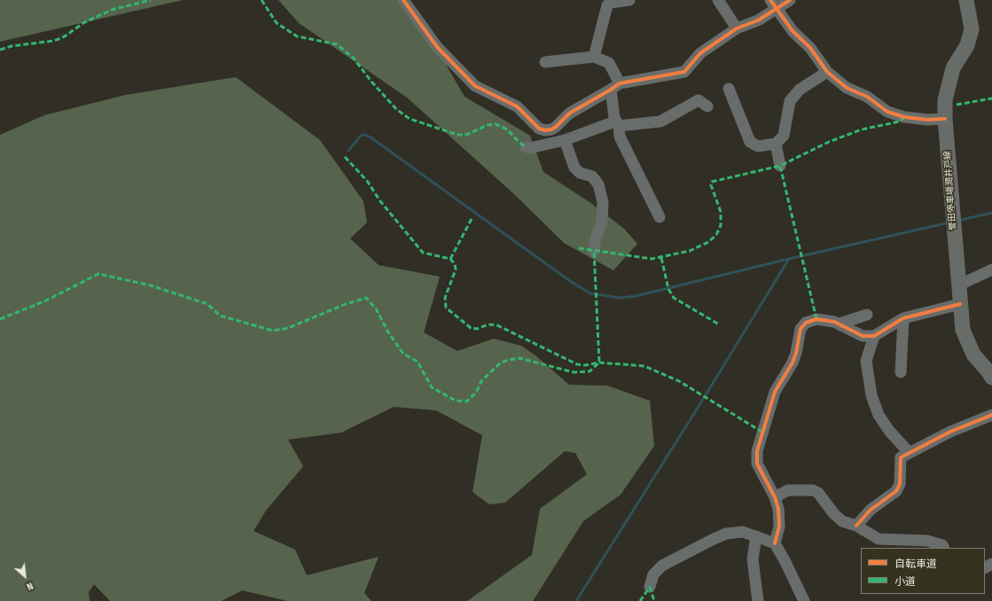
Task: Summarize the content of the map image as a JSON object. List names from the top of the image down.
{
  "streets": {
    "main road": ["誉田停車場潤井戸線"]
  },
  "legend": ["自転車道", "小道"],
  "north": "bottom right"
}
